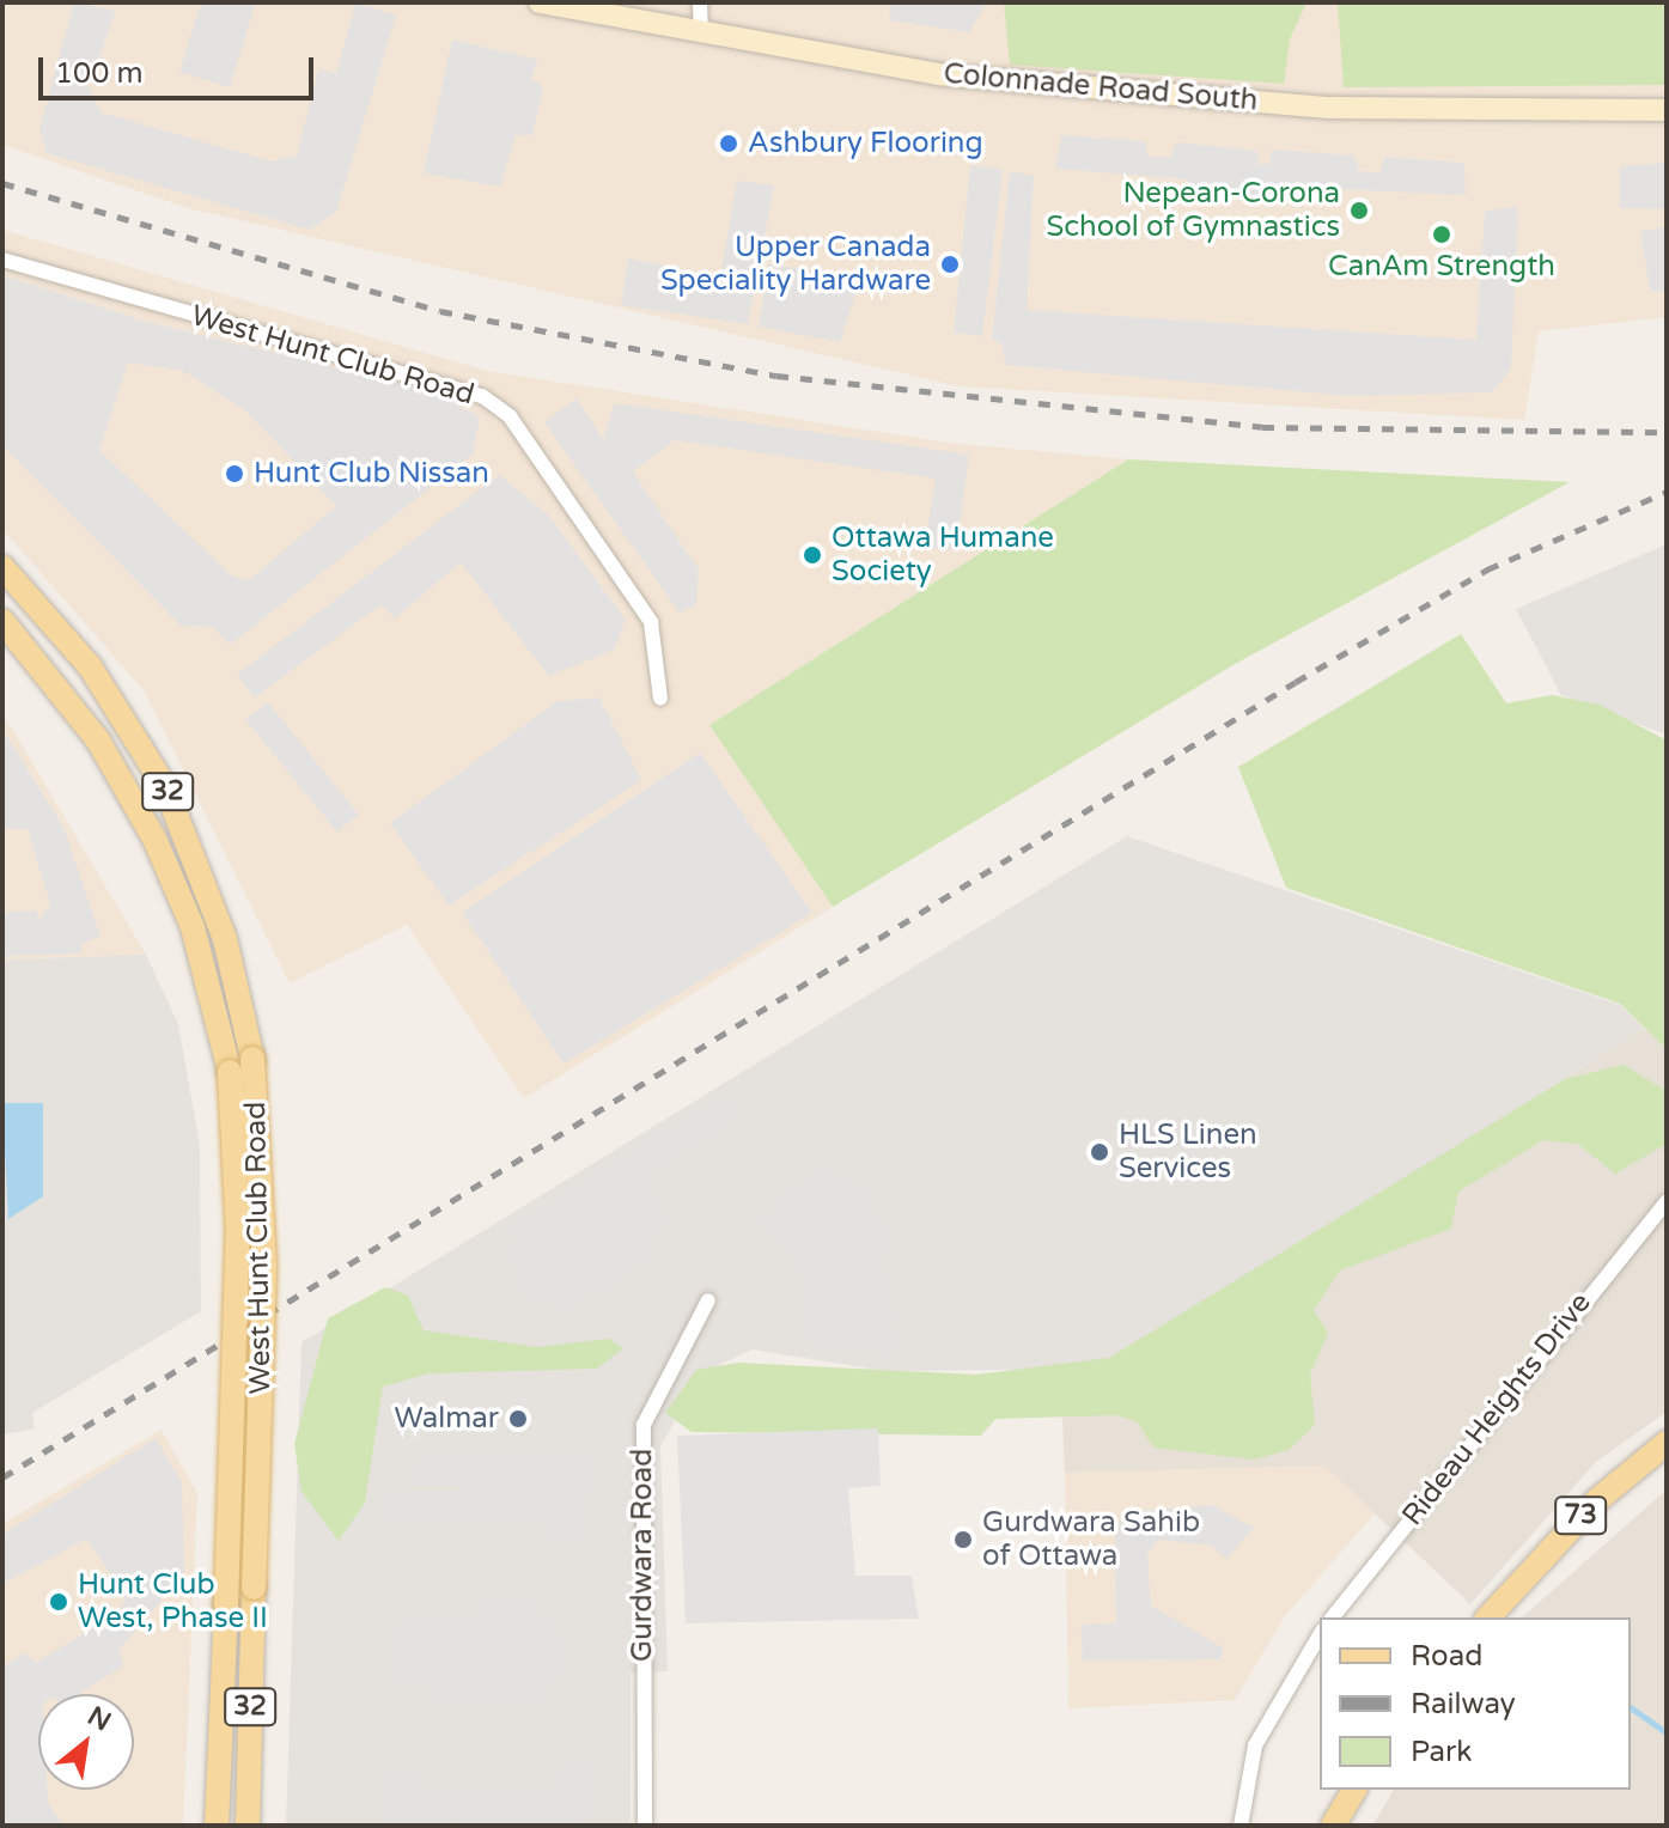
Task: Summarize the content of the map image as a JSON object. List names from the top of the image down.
{
  "streets": {
    "main road": ["West Hunt Club Road", "32", "73"],
    "street": ["Colonnade Road South", "Rideau Heights Drive", "Gurdwara Road"]
  },
  "places": [
    "Ashbury Flooring",
    "Nepean-Corona School of Gymnastics",
    "CanAm Strength",
    "Upper Canada Speciality Hardware",
    "Hunt Club Nissan",
    "Ottawa Humane Society",
    "HLS Linen Services",
    "Walmar",
    "Gurdwara Sahib of Ottawa",
    "Hunt Club West, Phase II"
  ],
  "legend": ["Road", "Railway", "Park"],
  "scale_bar": "100 m",
  "north": "top right"
}
